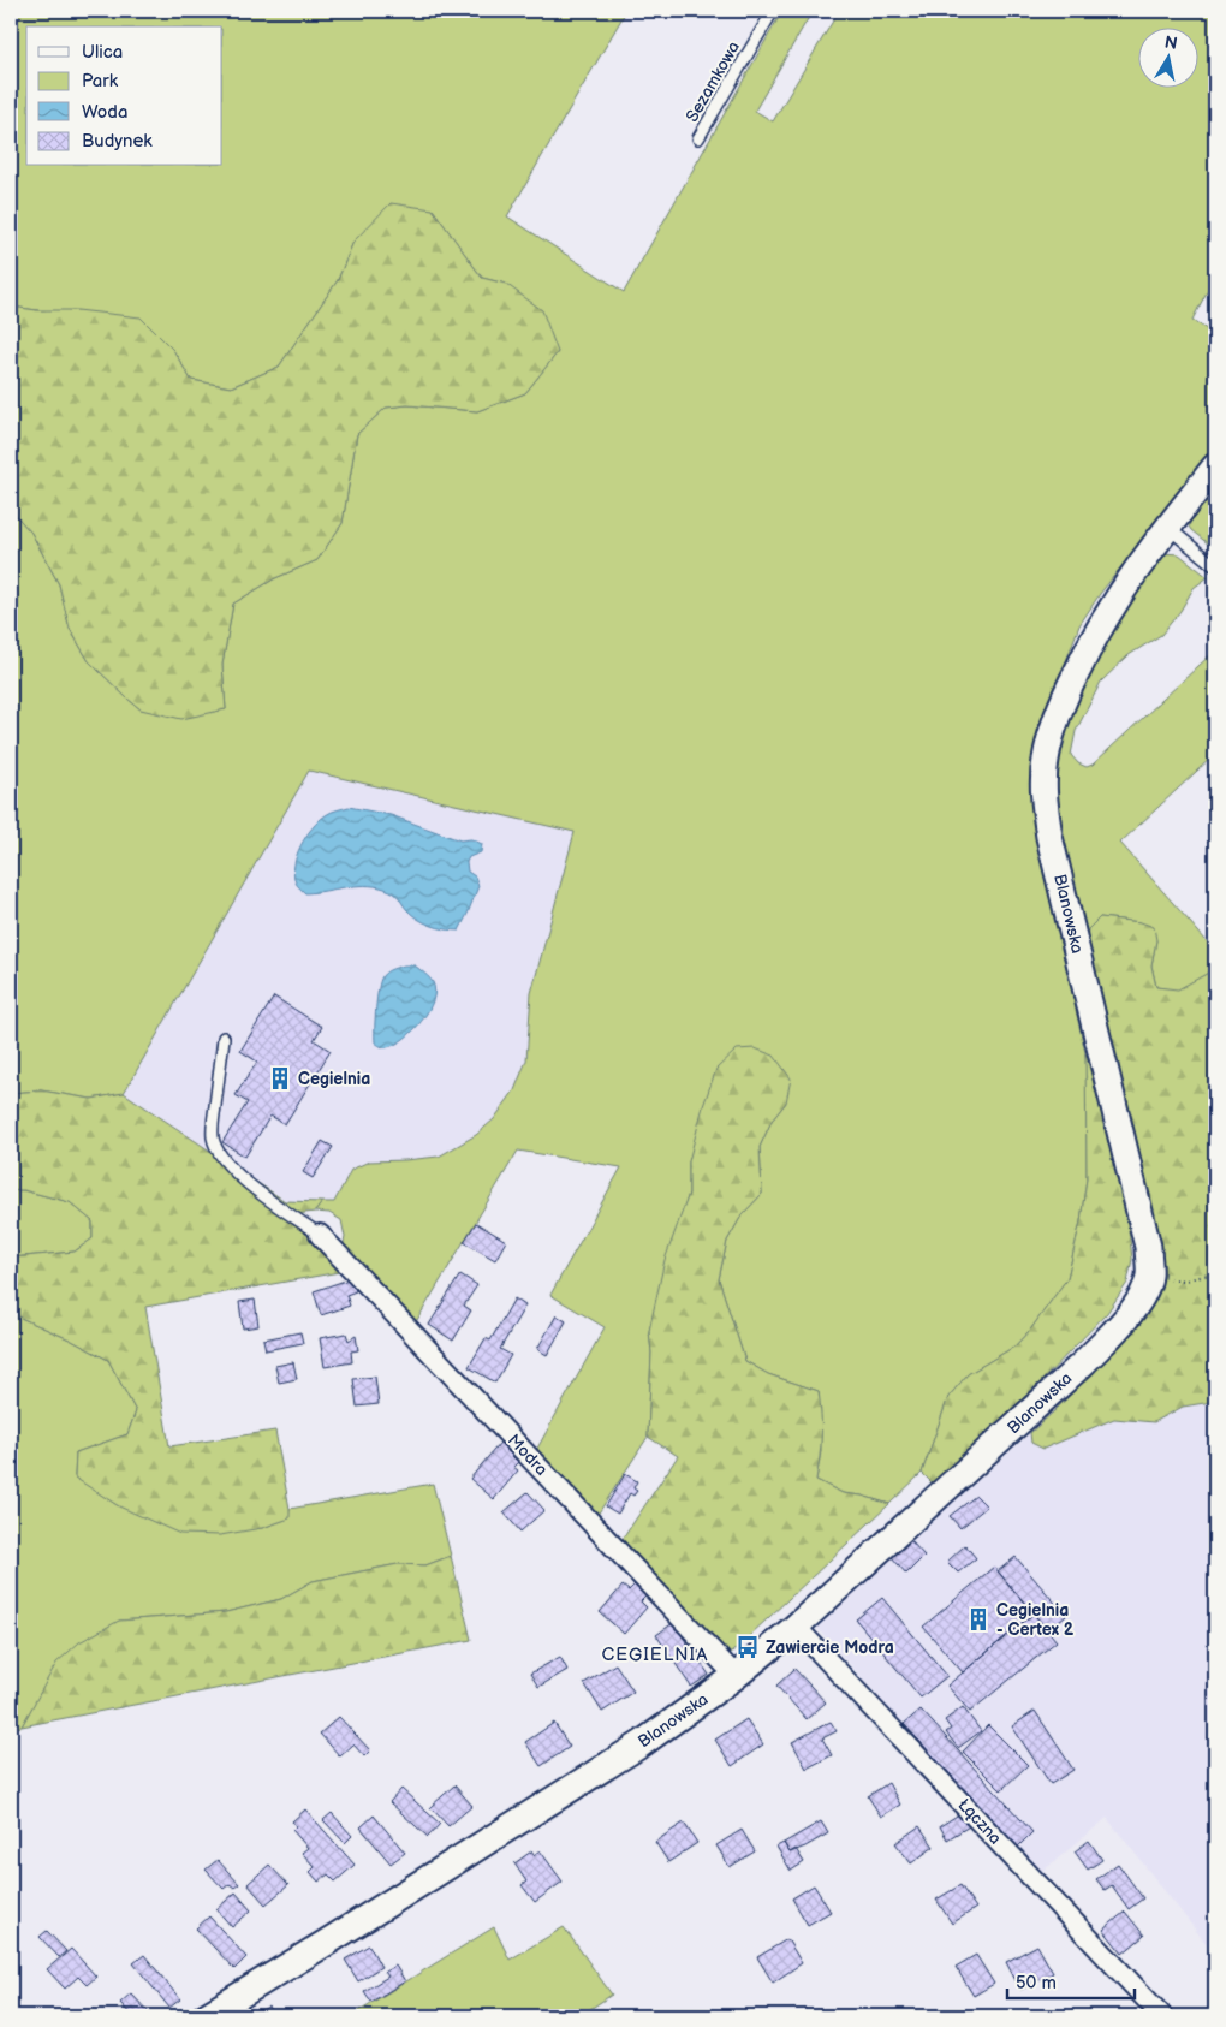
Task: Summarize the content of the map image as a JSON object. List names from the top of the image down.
{
  "streets": {
    "street": ["Blanowska", "Modra", "Łączna"],
    "lane": ["Sezamkowa"]
  },
  "crossings": [
    ["Blanowska", "Modra"],
    ["Blanowska", "Łączna"]
  ],
  "districts": ["CEGIELNIA"],
  "places": {
    "building": ["Cegielnia", "Cegielnia - Certex 2"],
    "bus stop": ["Zawiercie Modra"]
  },
  "legend": [
    "Ulica",
    "Park",
    "Woda",
    "Budynek"
  ],
  "scale_bar": "50 m",
  "north": "top"
}
